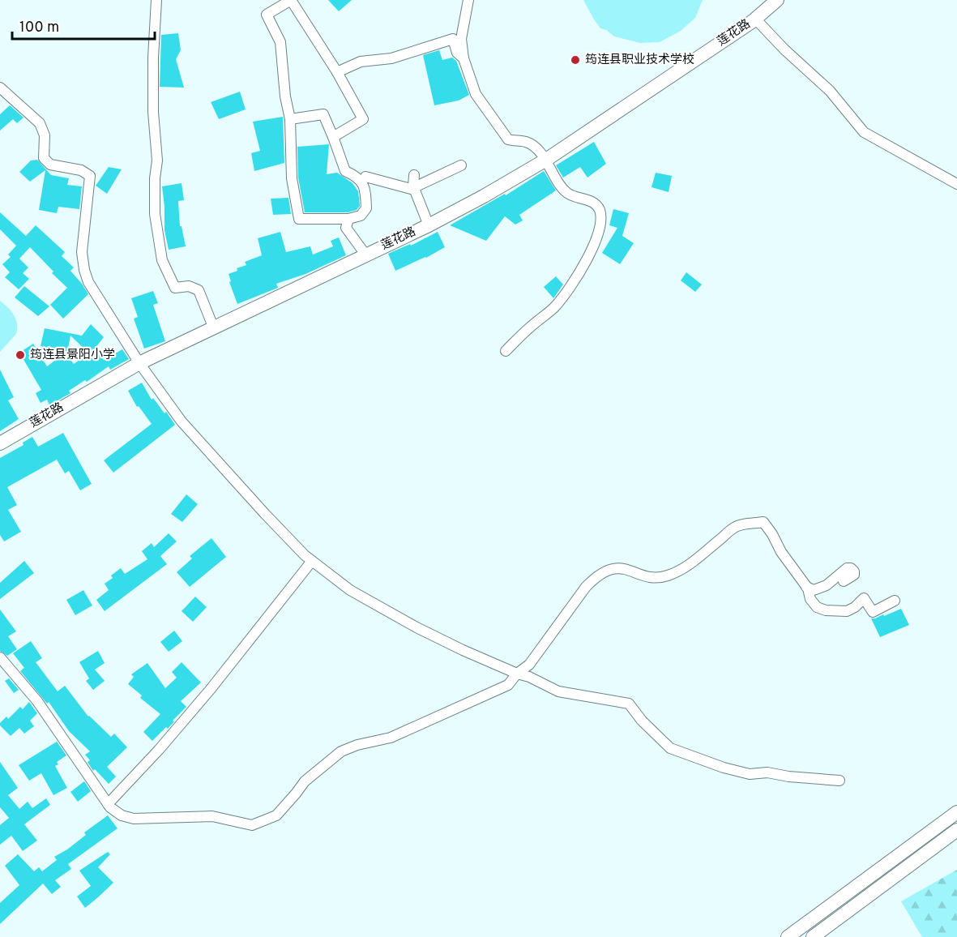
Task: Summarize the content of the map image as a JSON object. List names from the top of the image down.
{
  "streets": {
    "main road": ["莲花路"]
  },
  "places": ["筠连县职业技术学校", "筠连县景阳小学"],
  "scale_bar": "100 m"
}
